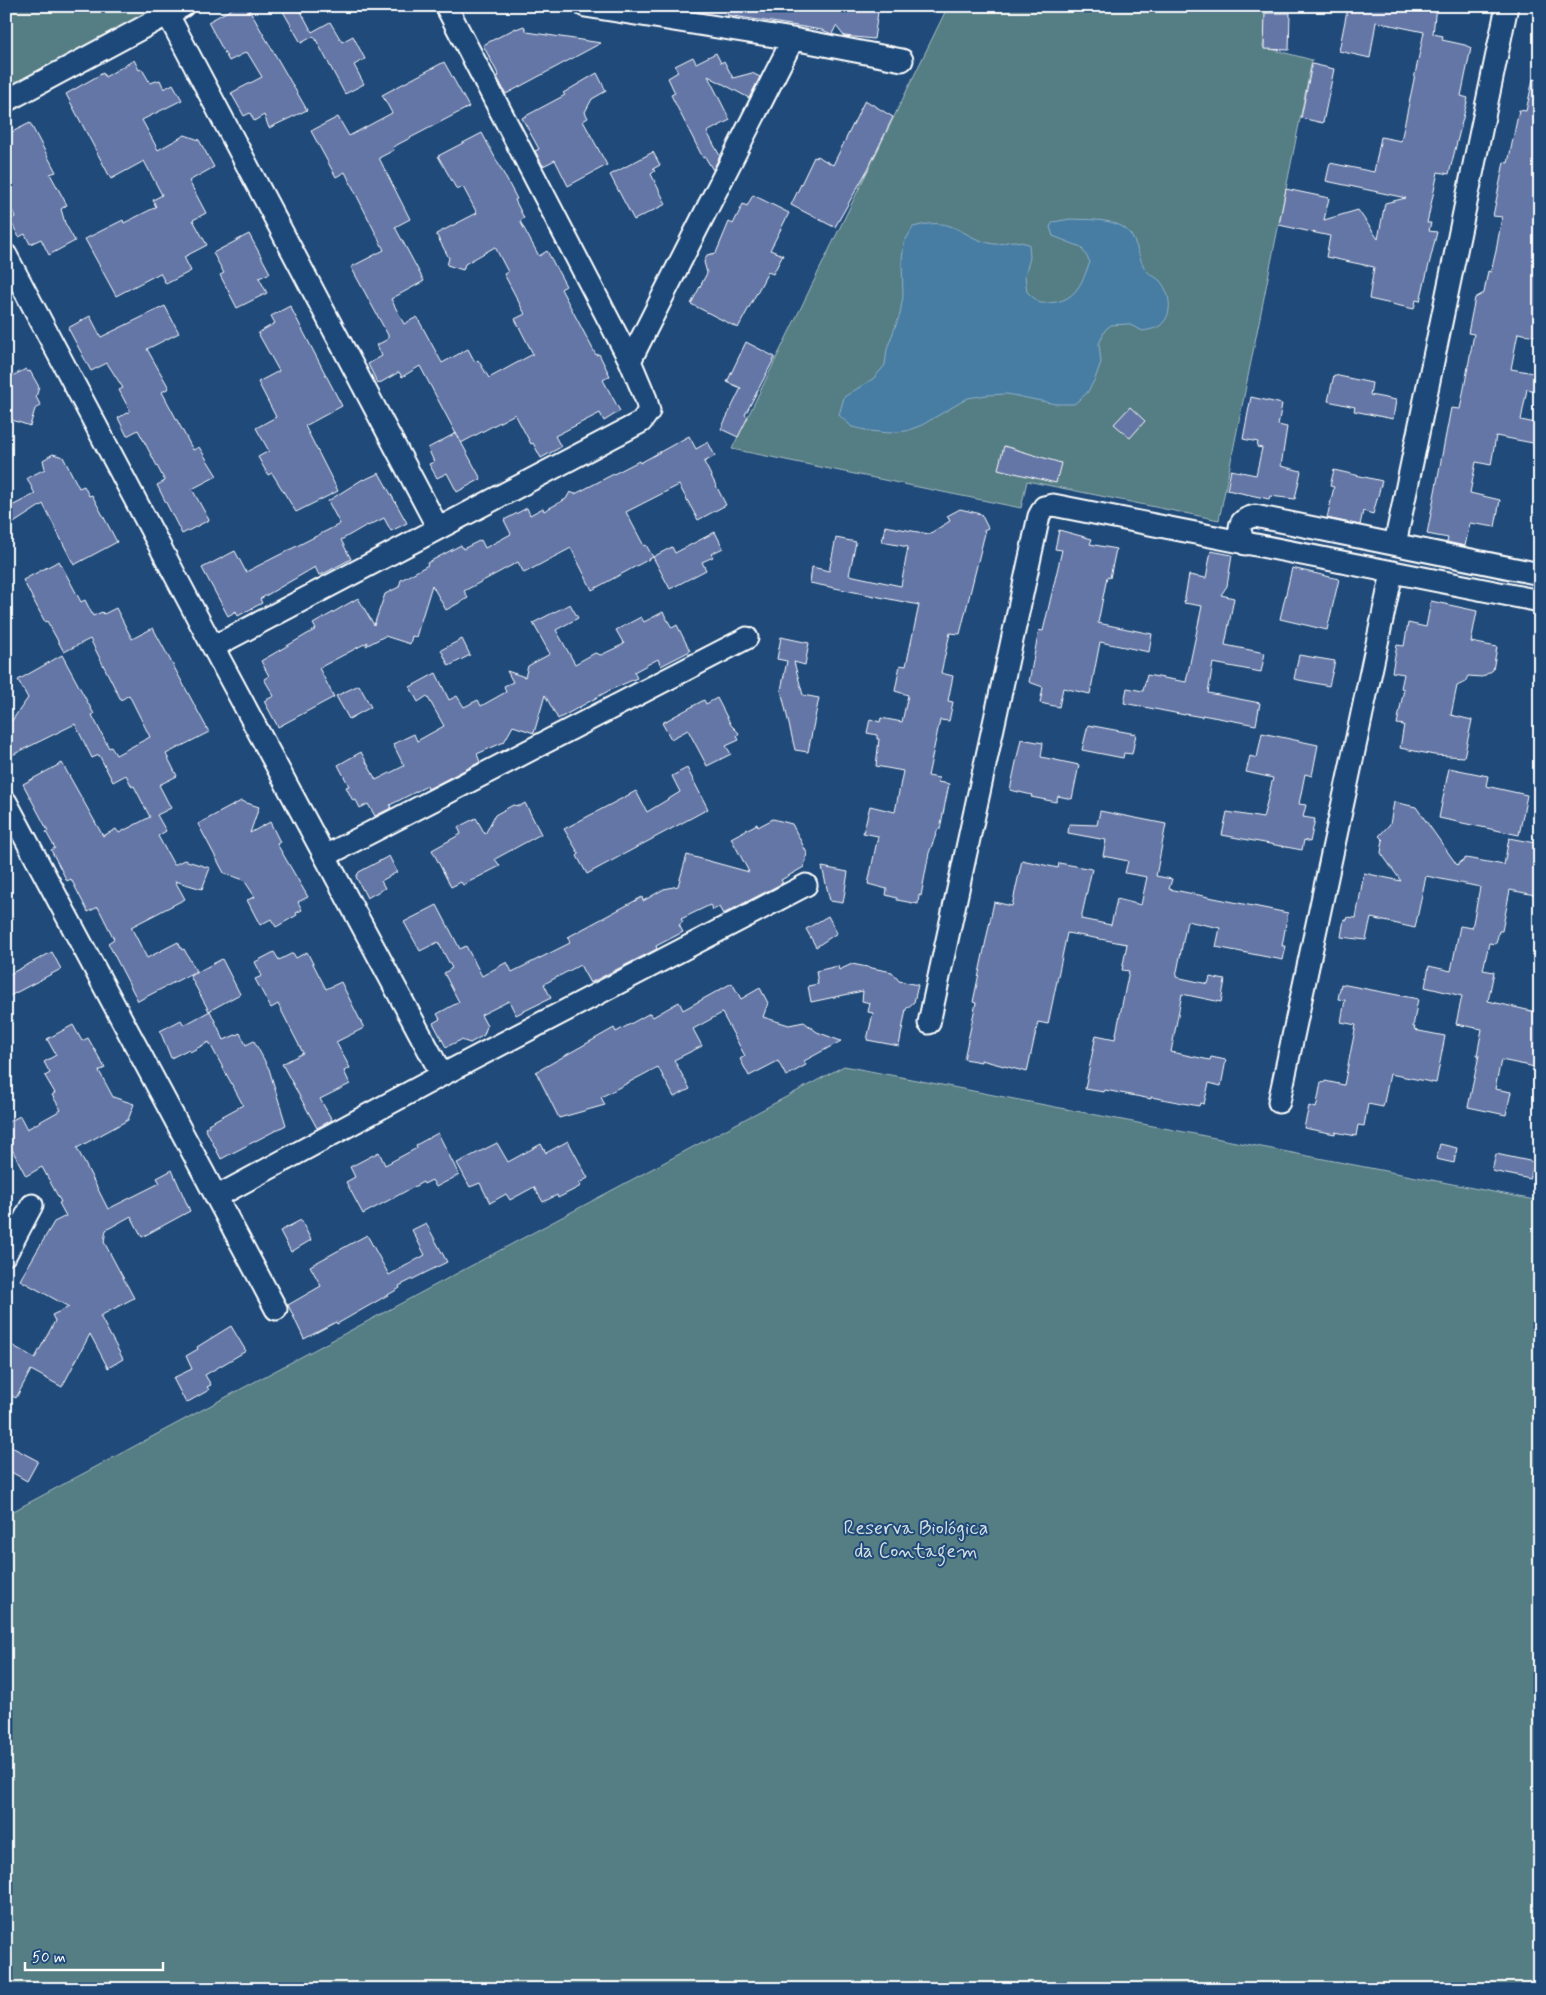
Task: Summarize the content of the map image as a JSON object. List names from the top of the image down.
{
  "parks": ["Reserva Biológica da Contagem"],
  "scale_bar": "50 m"
}
